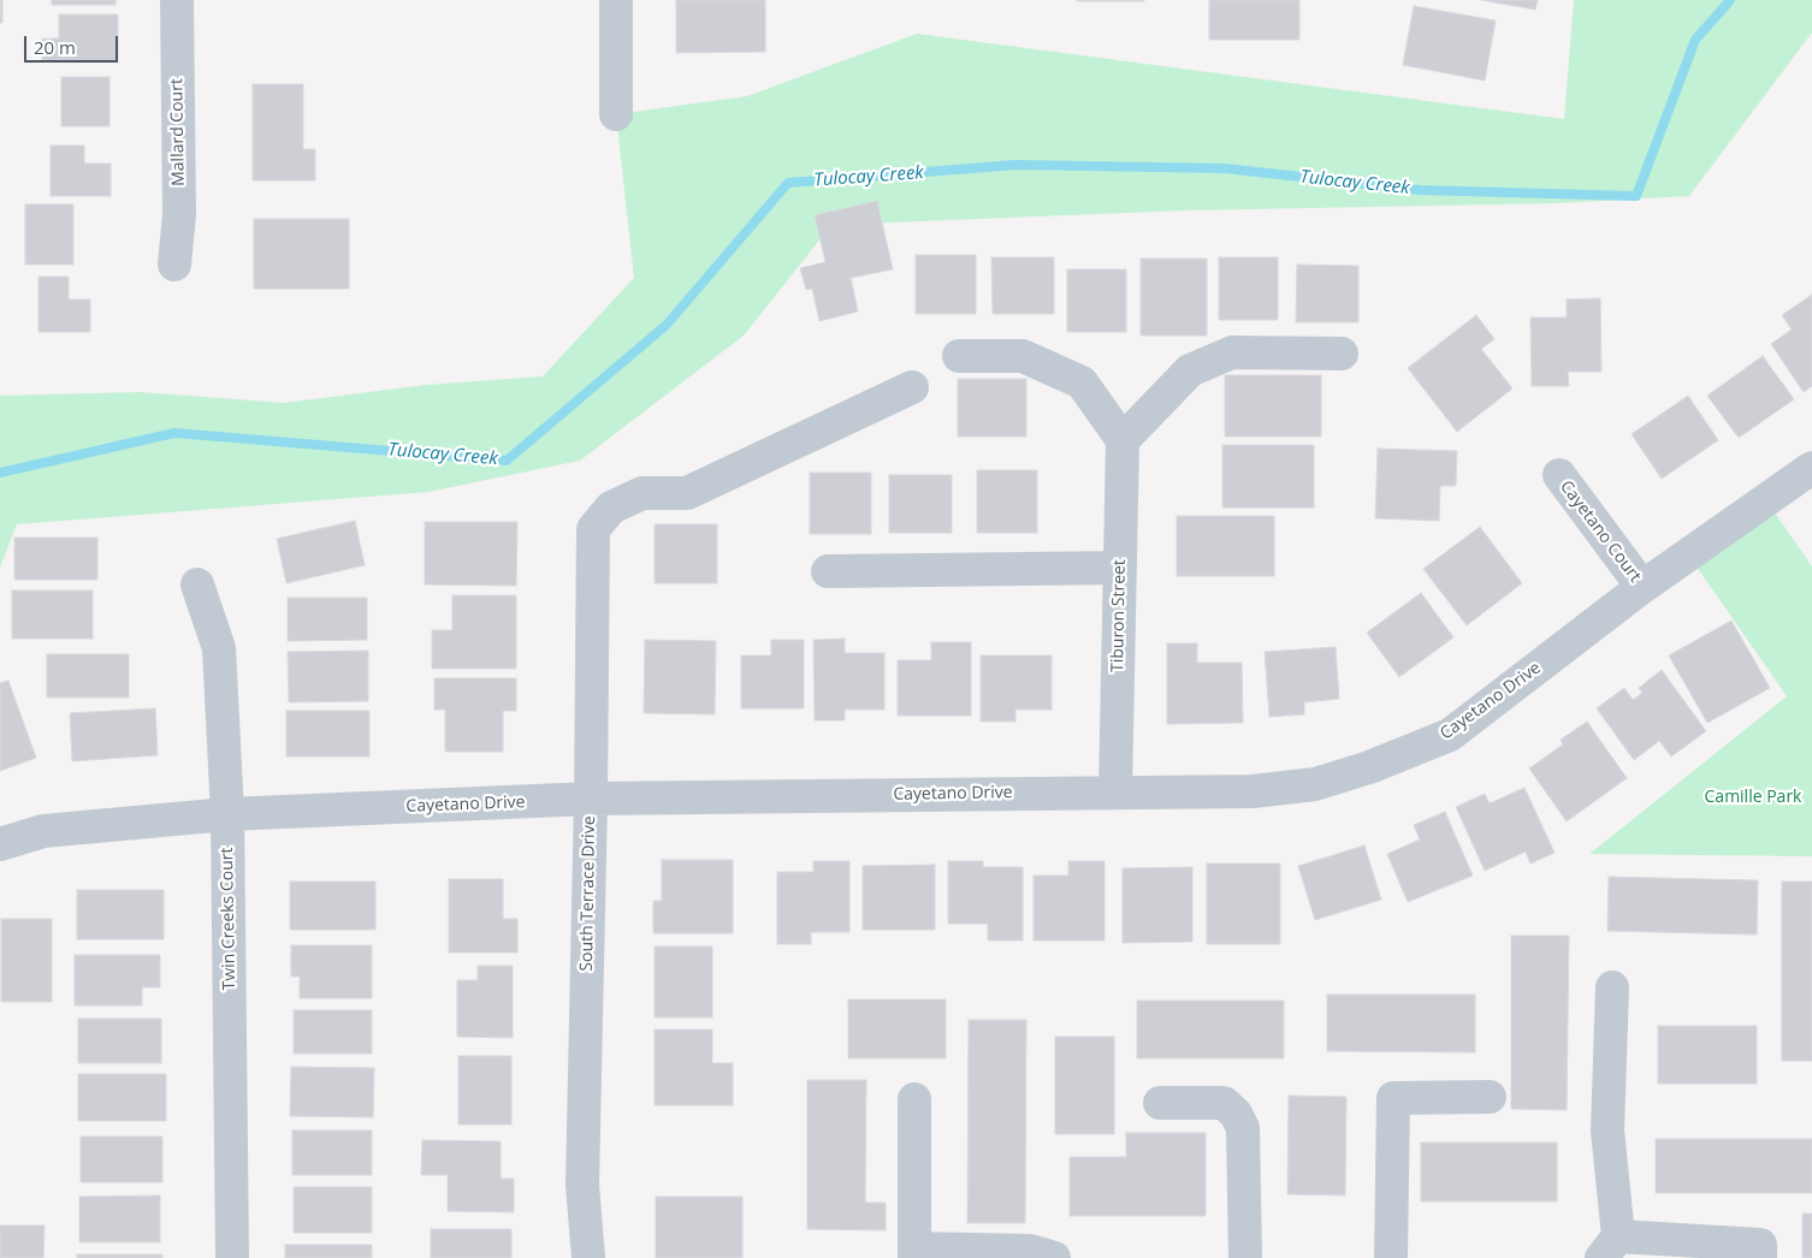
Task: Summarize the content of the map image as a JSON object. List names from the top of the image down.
{
  "streets": {
    "street": [
      "Mallard Court",
      "Cayetano Court",
      "Tiburon Street",
      "Cayetano Drive",
      "South Terrace Drive",
      "Twin Creeks Court"
    ]
  },
  "crossings": [
    ["Cayetano Court", "Cayetano Drive"],
    ["Tiburon Street", "Cayetano Drive"],
    ["Cayetano Drive", "South Terrace Drive"],
    ["Cayetano Drive", "Twin Creeks Court"]
  ],
  "water": ["Tulocay Creek"],
  "parks": ["Camille Park"],
  "scale_bar": "20 m"
}
